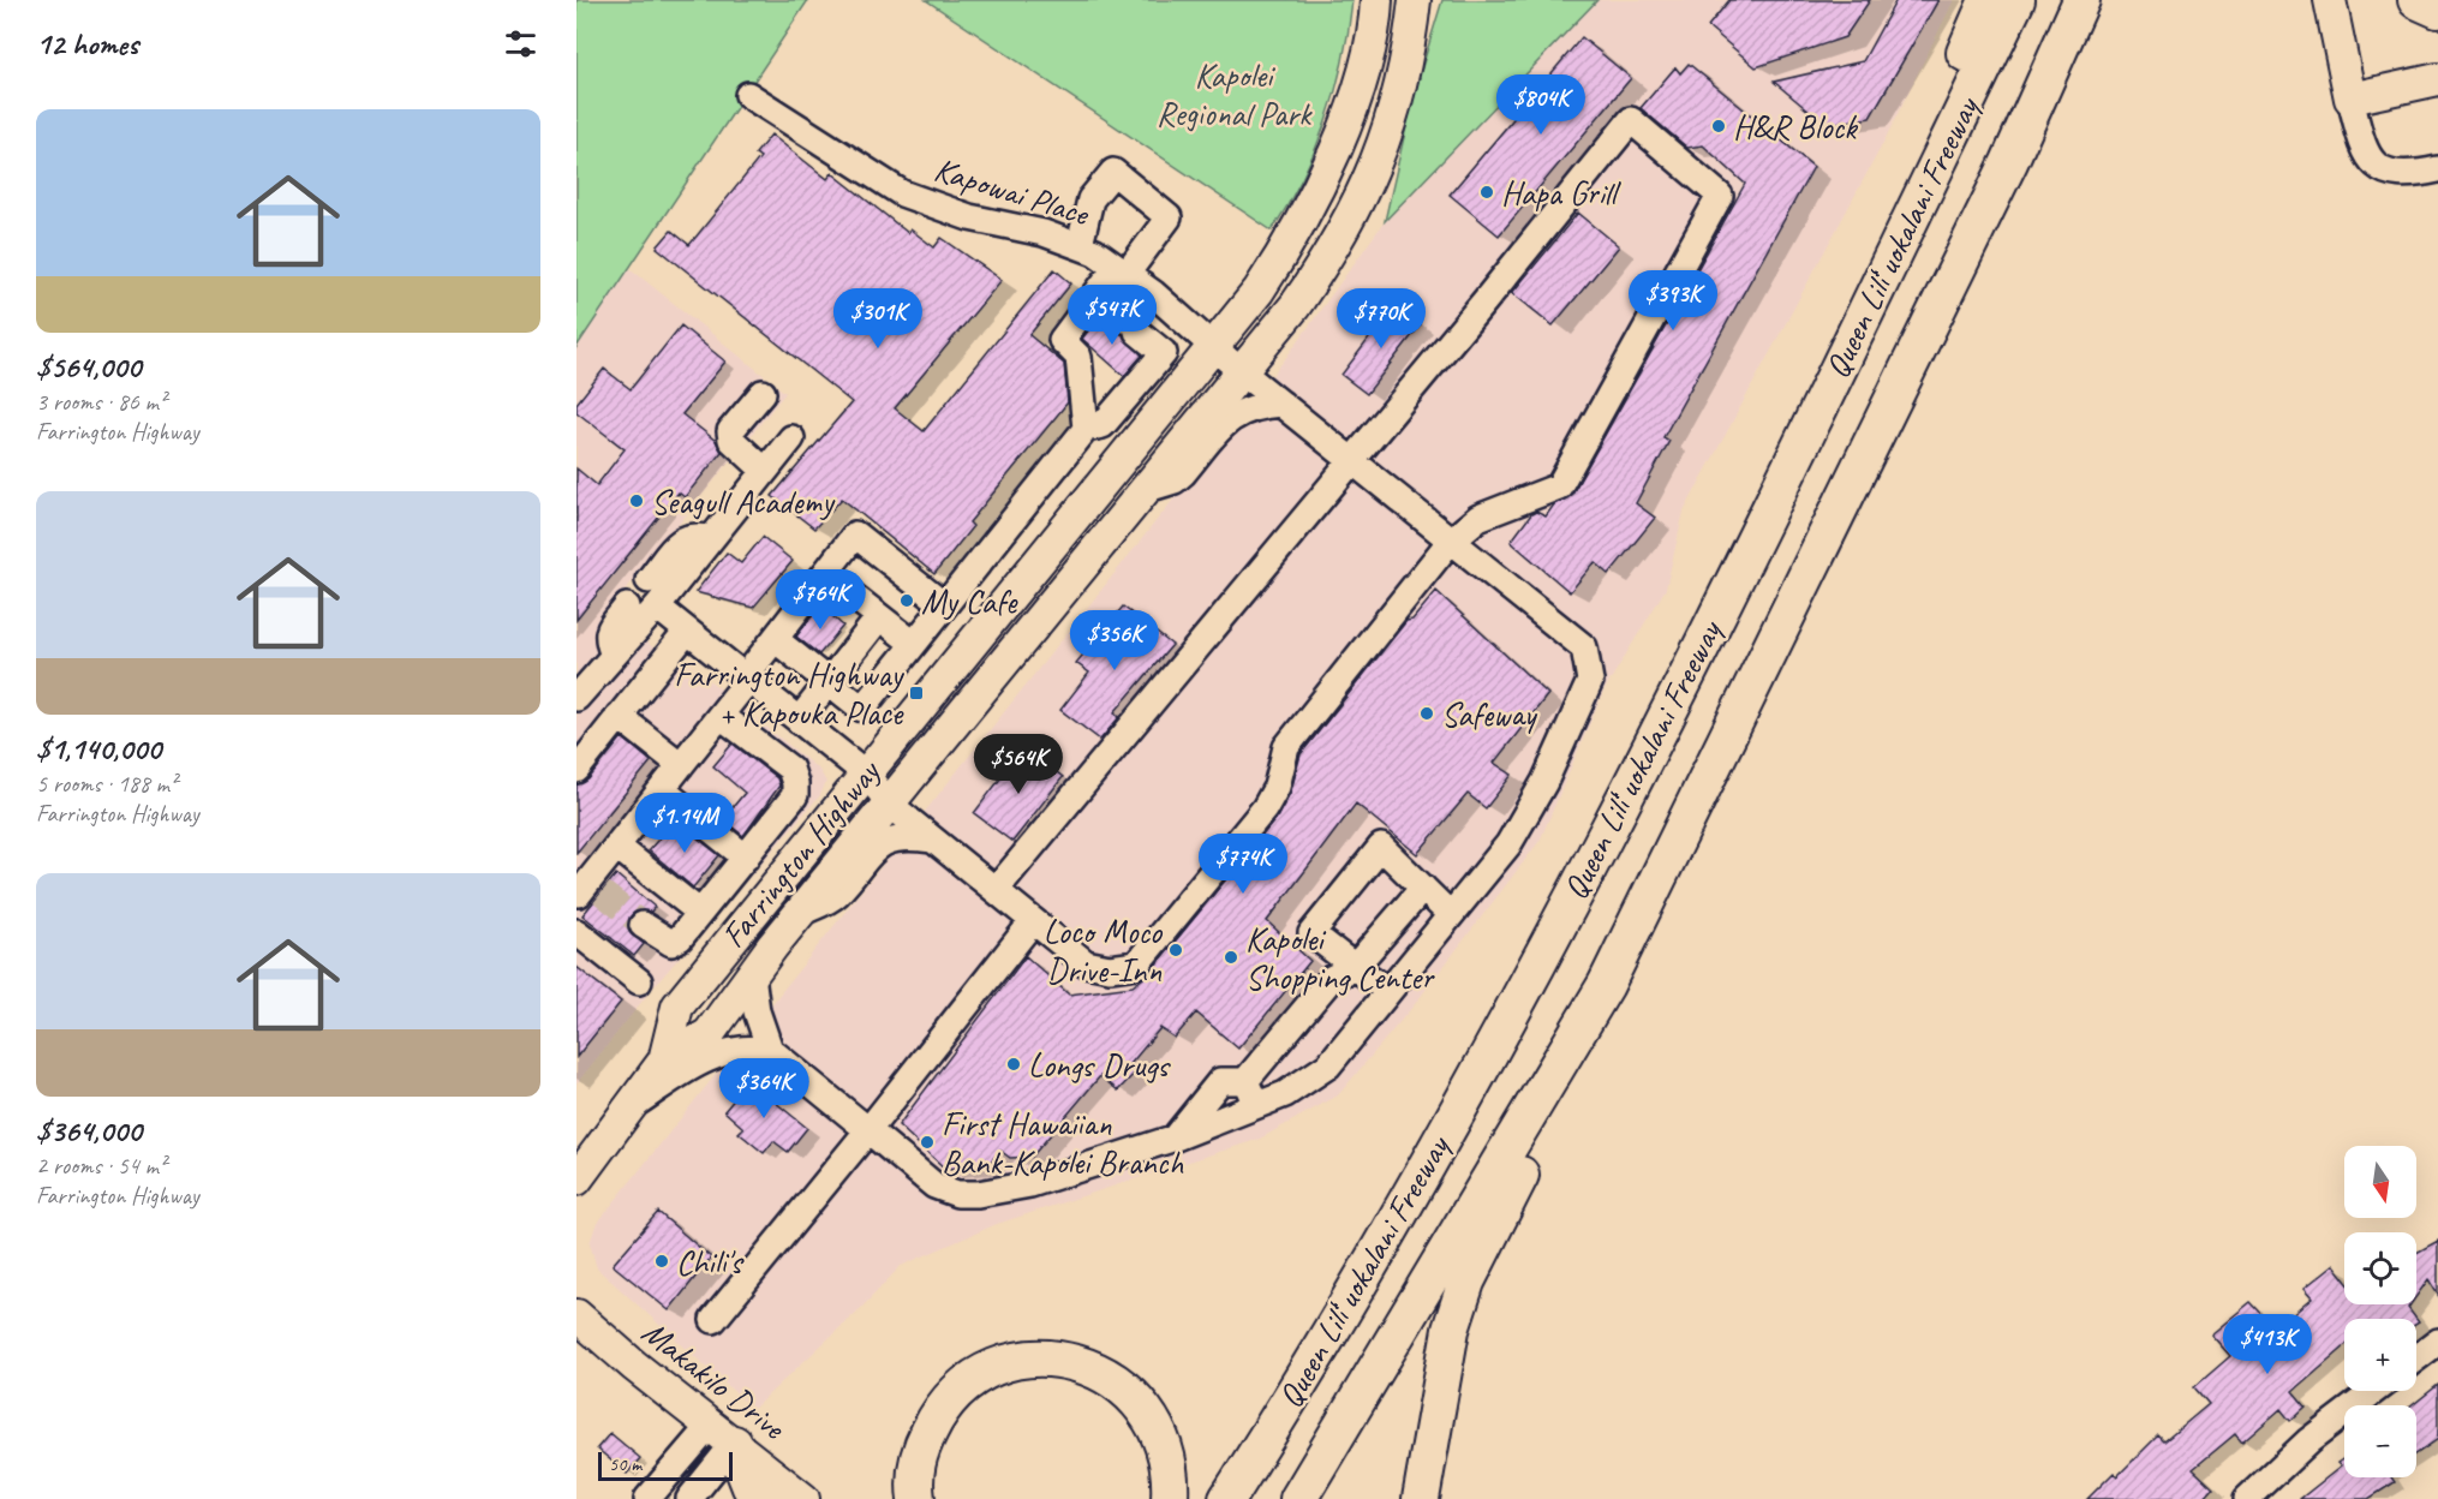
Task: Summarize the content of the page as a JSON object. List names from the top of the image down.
{
  "streets": {
    "highway": ["Queen Liliʻuokalani Freeway"],
    "main road": ["Farrington Highway", "Makakilo Drive"],
    "street": ["Kapowai Place"]
  },
  "crossings": [
    ["Kapowai Place", "Farrington Highway"]
  ],
  "parks": ["Kapolei Regional Park"],
  "places": {
    "other": [
      "H&R Block",
      "Hapa Grill",
      "Seagull Academy",
      "My Cafe",
      "Safeway",
      "Loco Moco Drive-Inn",
      "Kapolei Shopping Center",
      "Longs Drugs",
      "First Hawaiian Bank-Kapolei Branch",
      "Chili's"
    ],
    "transit": ["Farrington Highway + Kapouka Place"]
  },
  "scale_bar": "50 m",
  "north": "bottom",
  "page": {
    "heading": "12 homes",
    "price": [
      "$804K",
      "$393K",
      "$547K",
      "$301K",
      "$770K",
      "$764K",
      "$356K",
      "$564K",
      "$1.14M",
      "$774K",
      "$364K",
      "$413K"
    ],
    "list": [
      {
        "name": "$564,000",
        "note": "3 rooms · 86 m² · Farrington Highway"
      },
      {
        "name": "$1,140,000",
        "note": "5 rooms · 188 m² · Farrington Highway"
      },
      {
        "name": "$364,000",
        "note": "2 rooms · 54 m² · Farrington Highway"
      }
    ],
    "map_buttons": ["+", "−"],
    "scale": "50 m"
  }
}
